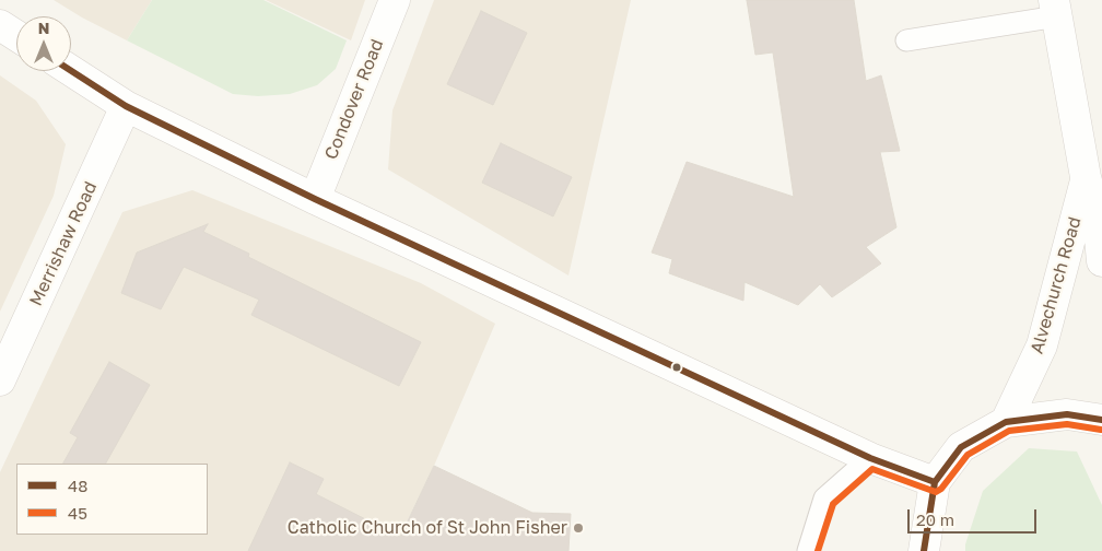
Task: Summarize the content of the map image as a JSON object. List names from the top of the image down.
{
  "streets": {
    "street": ["Condover Road", "Merrishaw Road", "Alvechurch Road"]
  },
  "places": ["Catholic Church of St John Fisher"],
  "lines": ["transit line 48", "transit line 45"],
  "legend": ["48", "45"],
  "scale_bar": "20 m",
  "north": "top"
}
